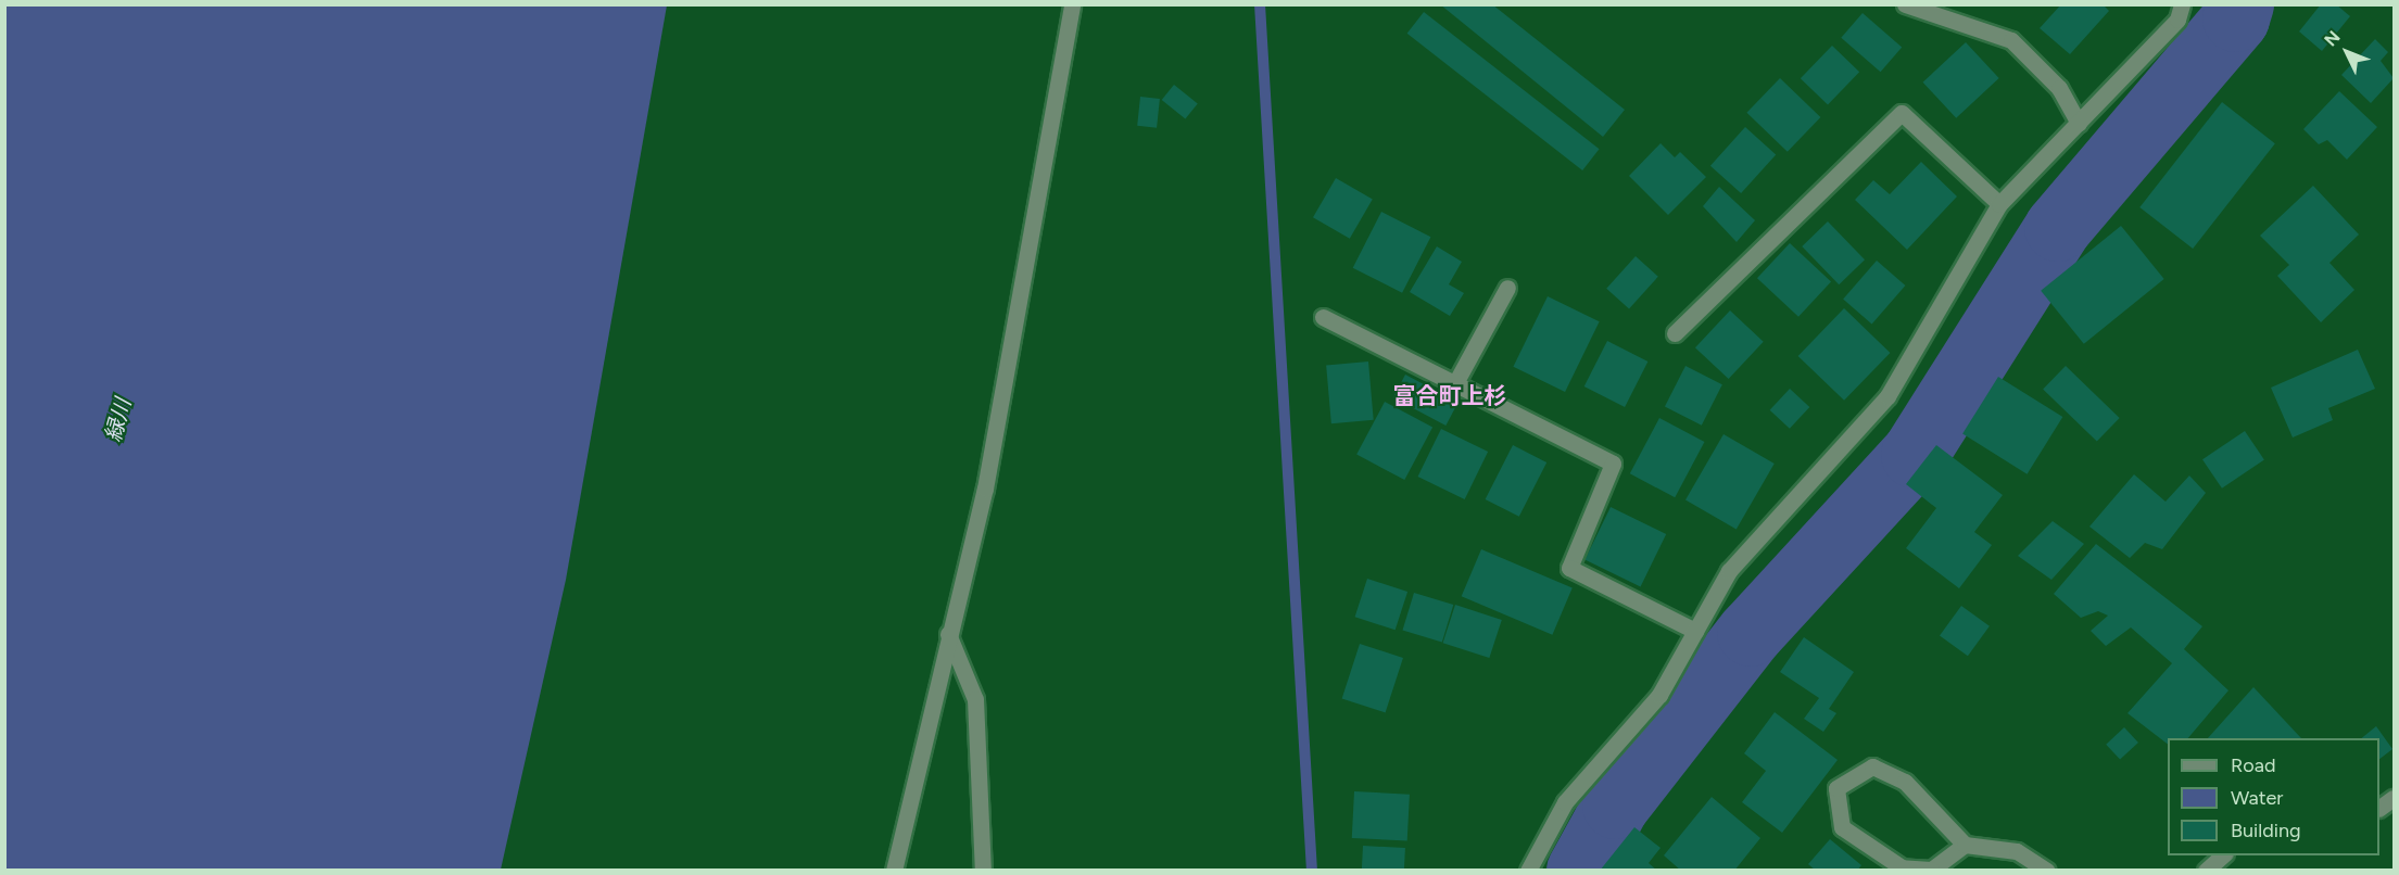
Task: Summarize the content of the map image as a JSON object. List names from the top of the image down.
{
  "districts": ["富合町上杉"],
  "water": ["緑川"],
  "legend": ["Road", "Water", "Building"],
  "north": "top left"
}
